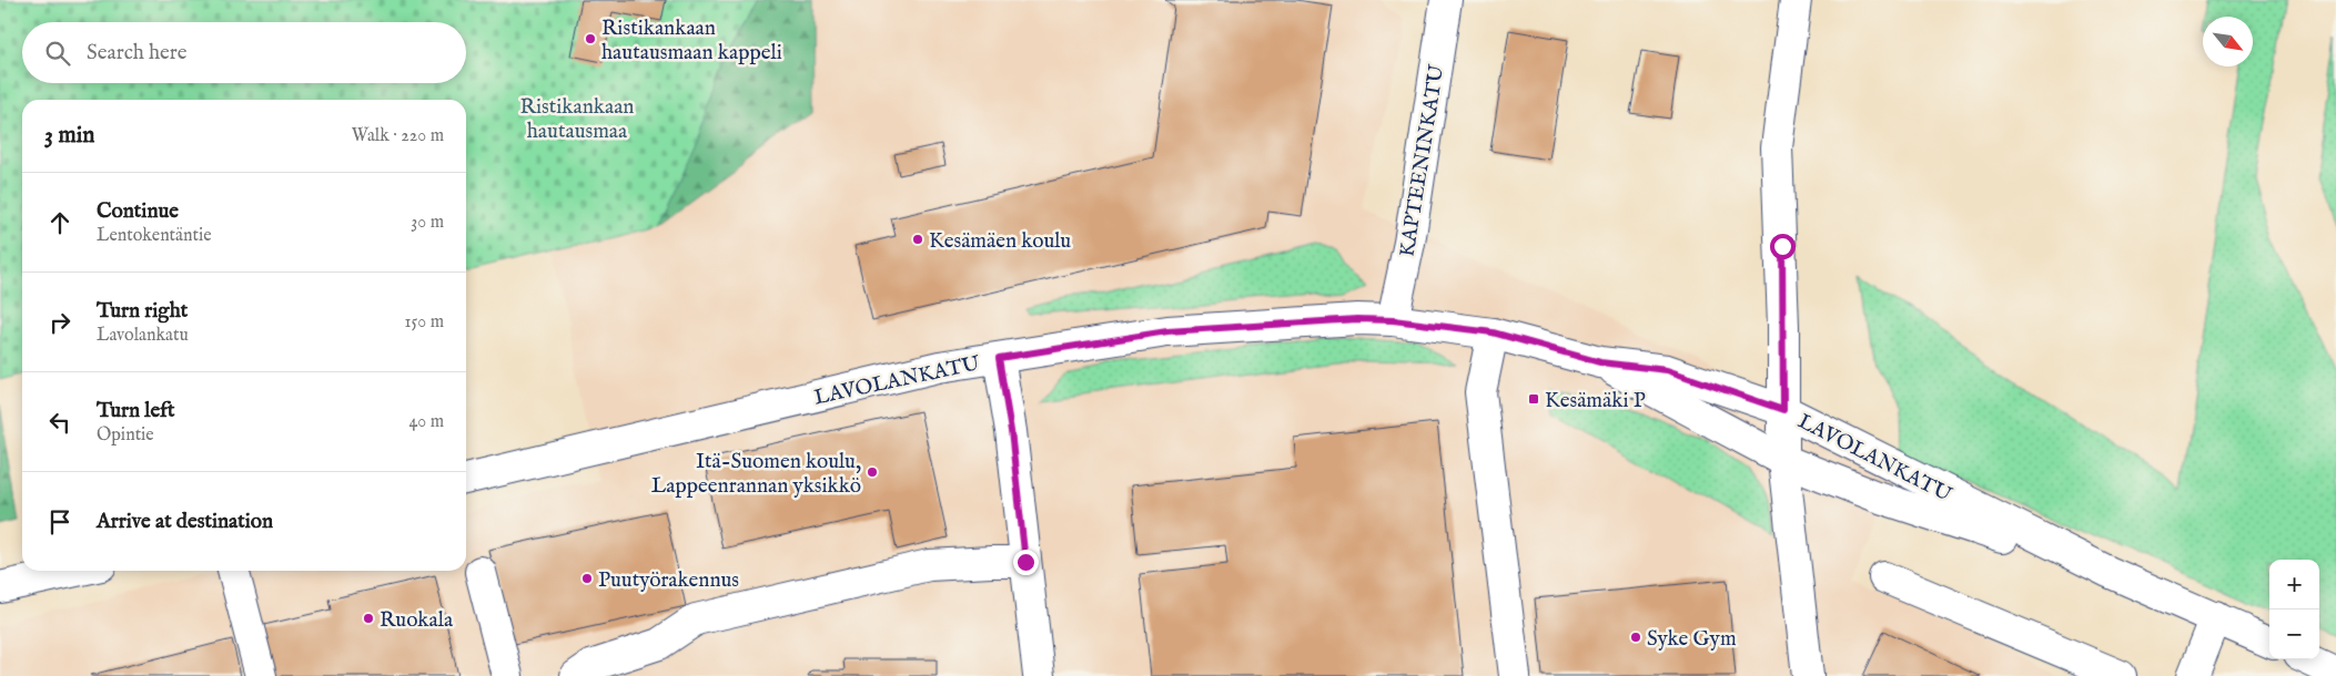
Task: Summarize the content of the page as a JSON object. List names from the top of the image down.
{
  "streets": {
    "main road": ["KAPTEENINKATU", "LAVOLANKATU"]
  },
  "crossings": [
    ["KAPTEENINKATU", "LAVOLANKATU"]
  ],
  "parks": ["Ristikankaan hautausmaa"],
  "places": {
    "other": [
      "Ristikankaan hautausmaan kappeli",
      "Kesämäen koulu",
      "Itä-Suomen koulu, Lappeenrannan yksikkö",
      "Puutyörakennus",
      "Ruokala",
      "Syke Gym"
    ],
    "transit": ["Kesämäki P"]
  },
  "north": "bottom right",
  "page": {
    "search": "Search here",
    "heading": ["3 min", "Walk · 220 m"],
    "list": [
      ["Continue", "Lentokentäntie", "30 m"],
      ["Turn right", "Lavolankatu", "150 m"],
      ["Turn left", "Opintie", "40 m"],
      "Arrive at destination"
    ],
    "map_buttons": ["+", "−"]
  }
}
